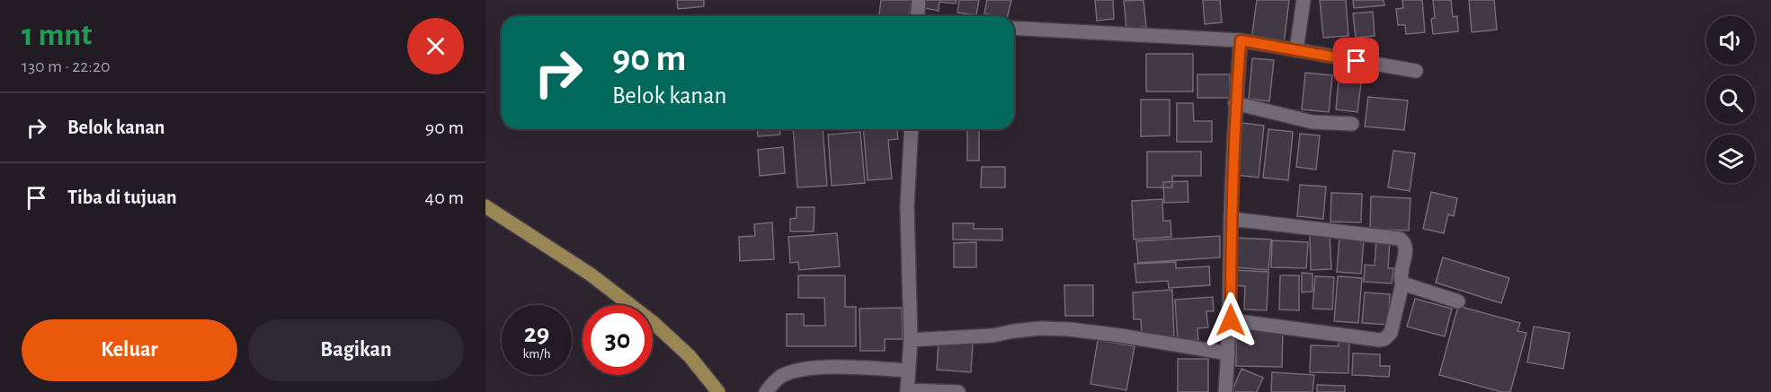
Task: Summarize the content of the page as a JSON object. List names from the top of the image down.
{
  "page": {
    "heading": ["1 mnt", "130 m · 22:20"],
    "turn": ["90 m", "Belok kanan"],
    "list": [
      {
        "name": "Belok kanan",
        "value": "90 m"
      },
      {
        "name": "Tiba di tujuan",
        "value": "40 m"
      }
    ],
    "speed": "29 km/h",
    "limit": "30",
    "buttons": ["Keluar", "Bagikan"]
  }
}
